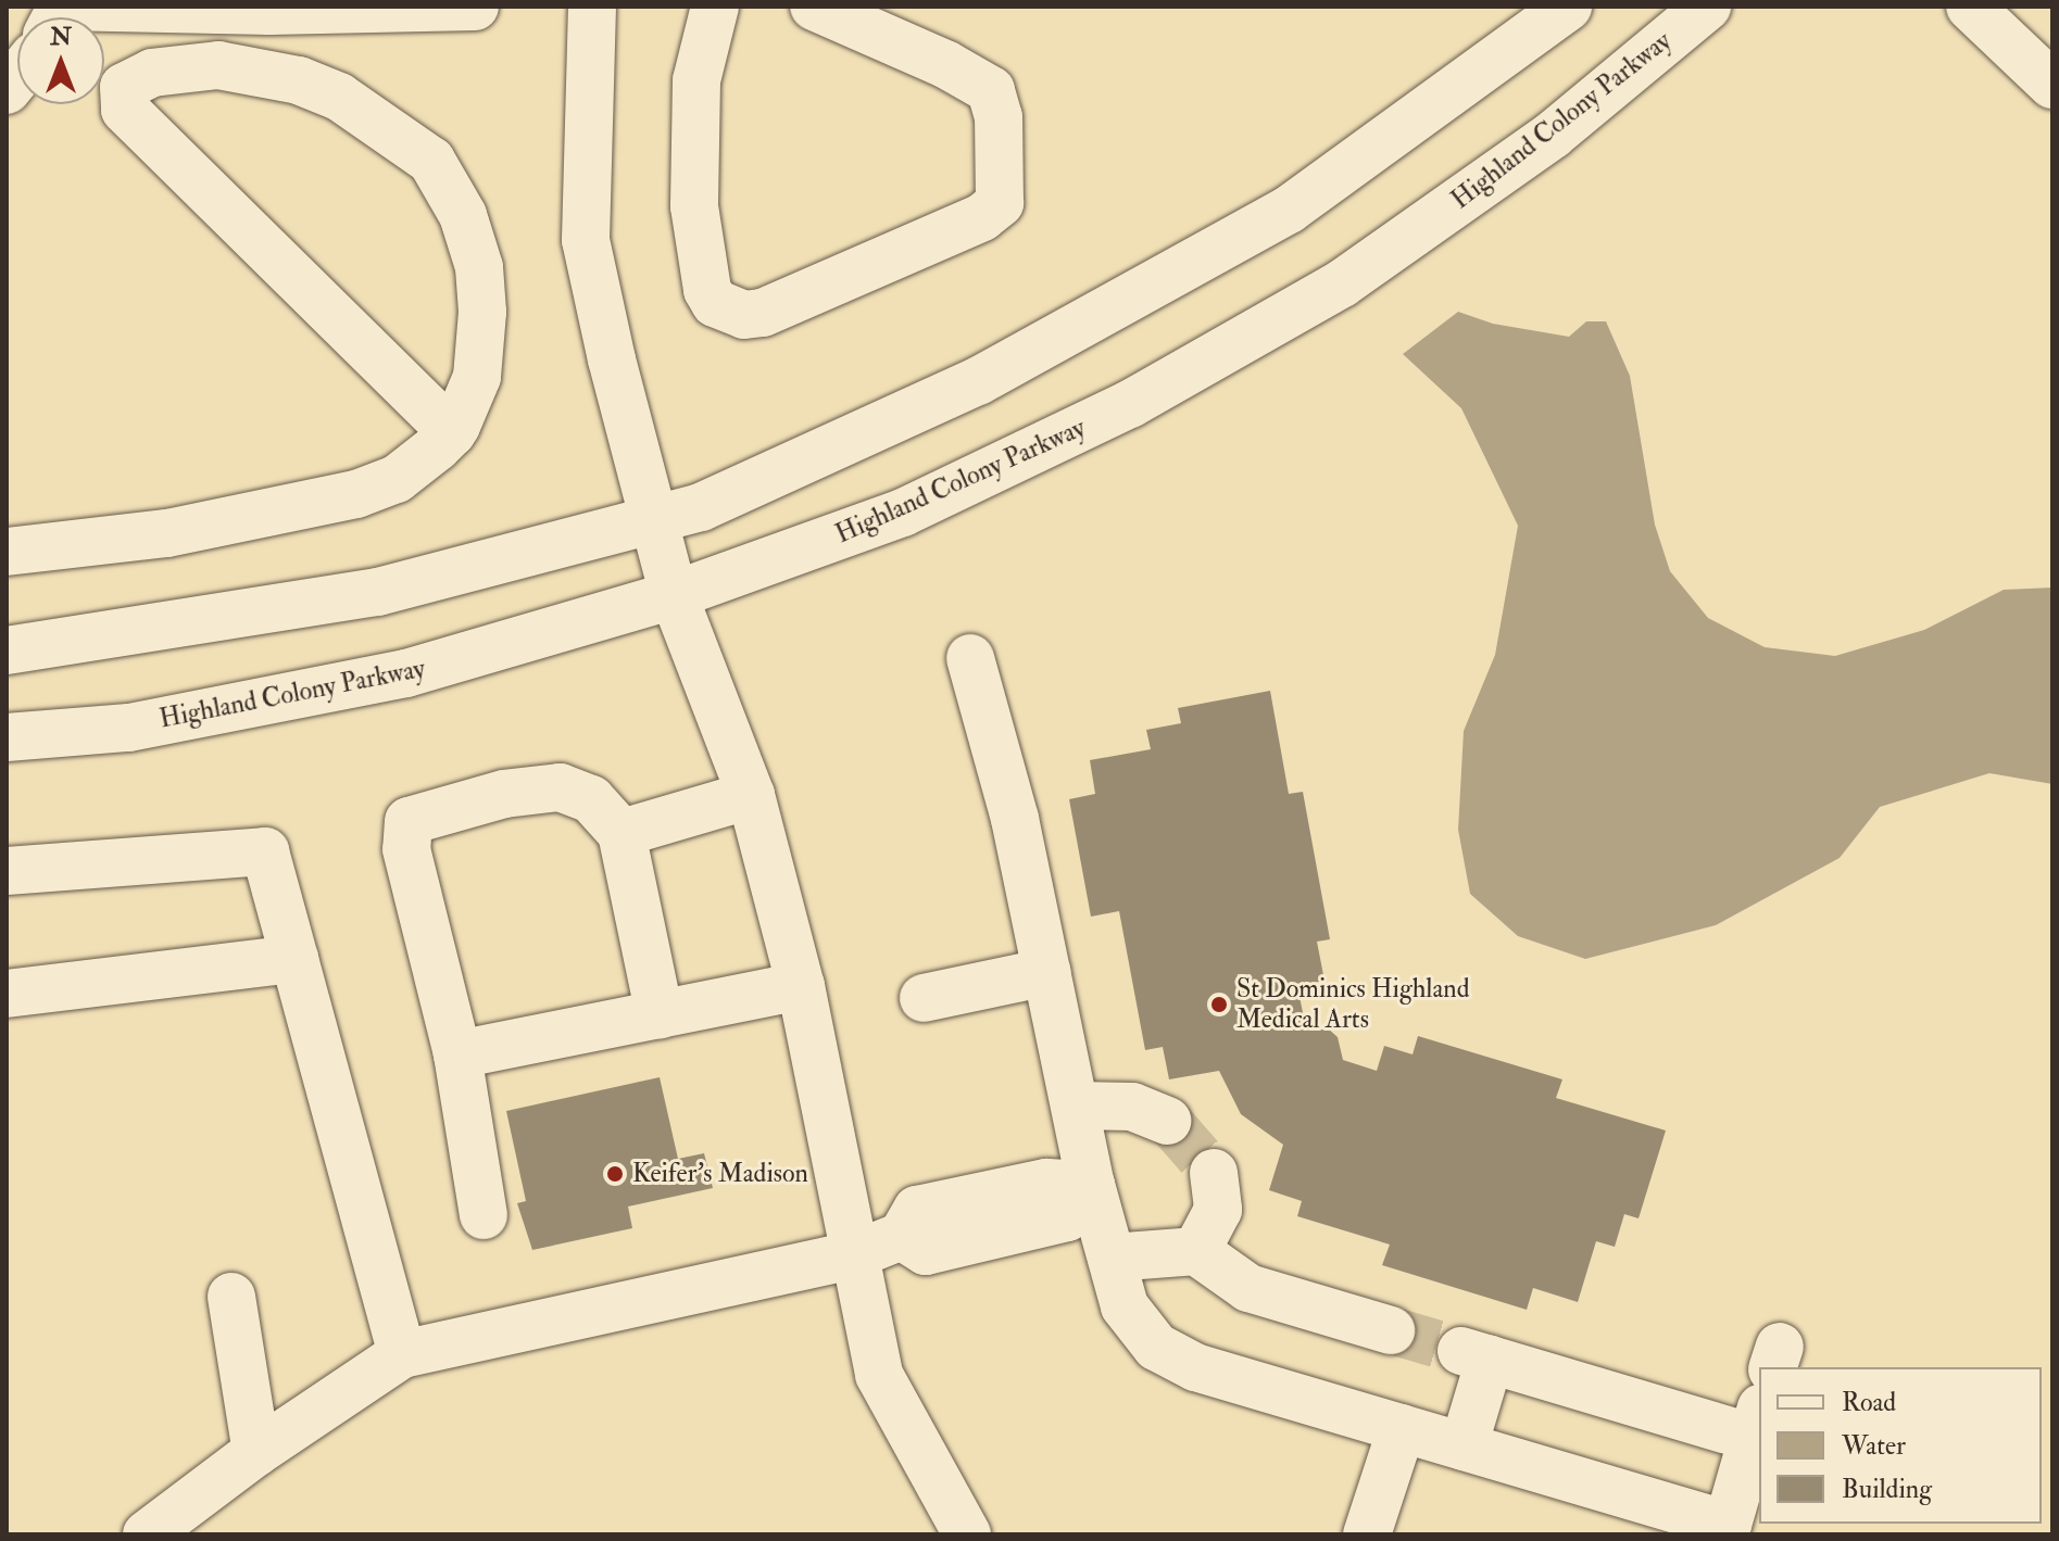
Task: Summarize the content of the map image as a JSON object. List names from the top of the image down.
{
  "streets": {
    "street": ["Highland Colony Parkway"]
  },
  "places": ["St Dominics Highland Medical Arts", "Keifer’s Madison"],
  "legend": ["Road", "Water", "Building"],
  "north": "top"
}
